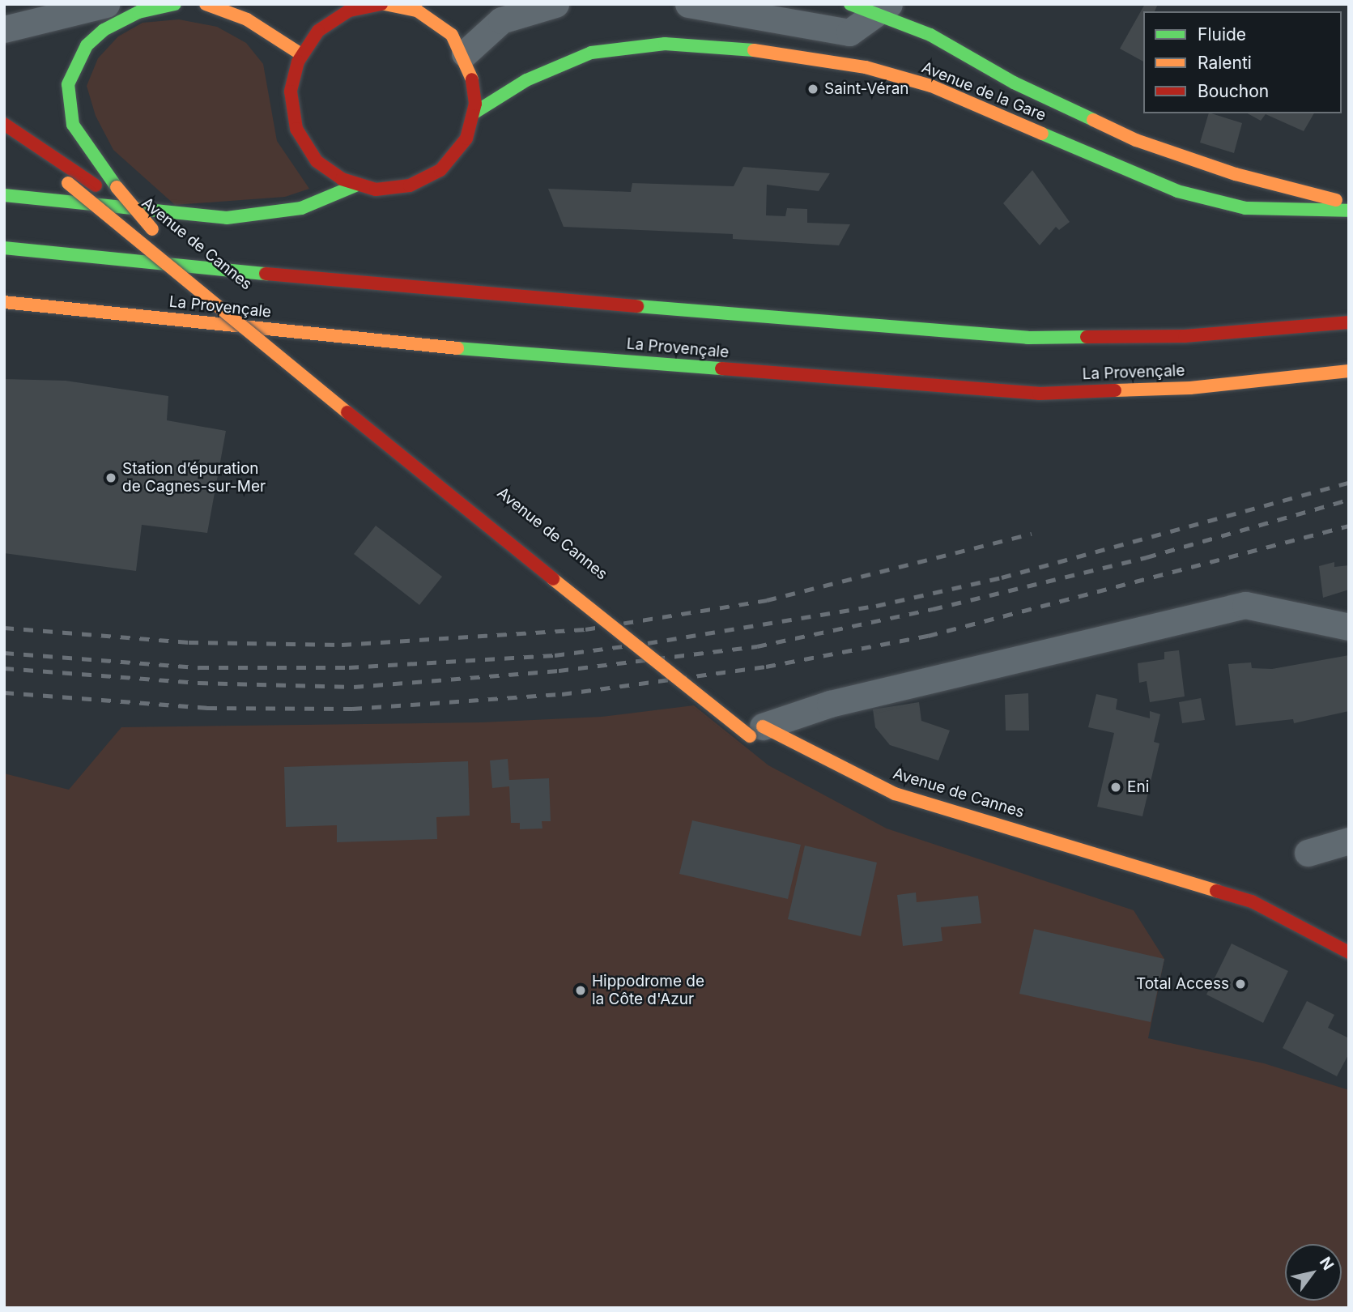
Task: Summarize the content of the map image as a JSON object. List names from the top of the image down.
{
  "streets": {
    "main road": ["Avenue de la Gare", "Avenue de Cannes", "La Provençale"]
  },
  "places": [
    "Saint-Véran",
    "Station d’épuration de Cagnes-sur-Mer",
    "Eni",
    "Total Access",
    "Hippodrome de la Côte d'Azur"
  ],
  "legend": ["Fluide", "Ralenti", "Bouchon"],
  "north": "top right"
}
